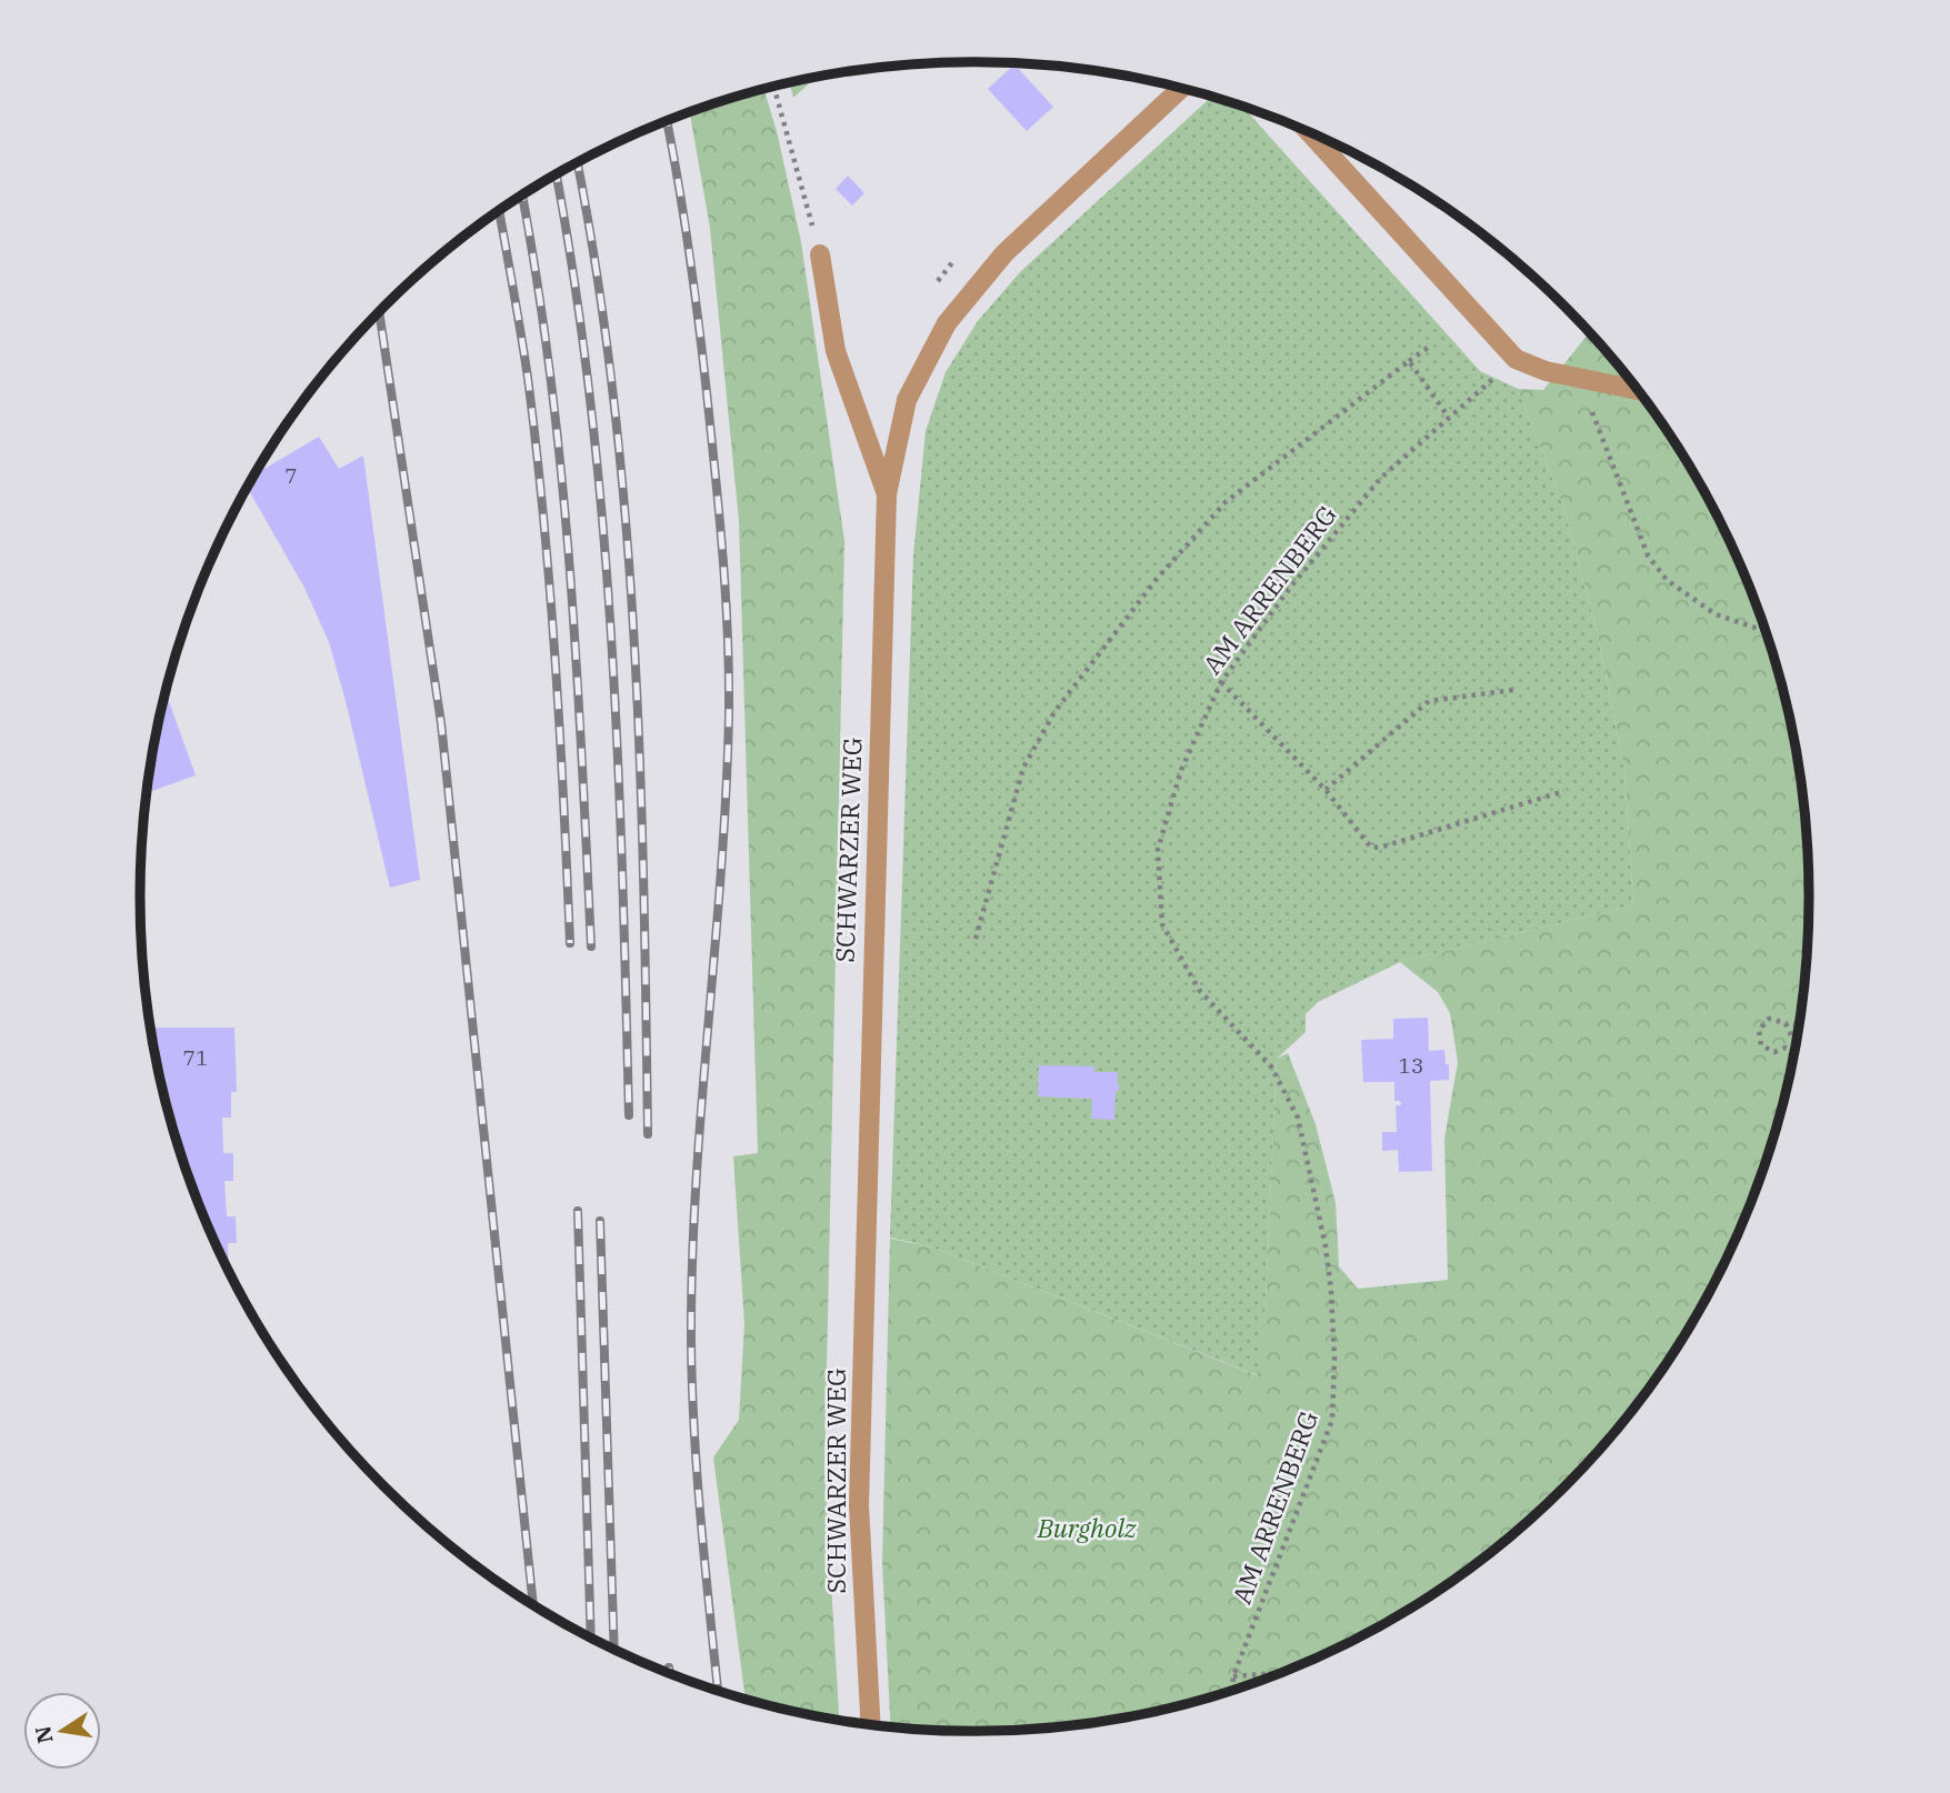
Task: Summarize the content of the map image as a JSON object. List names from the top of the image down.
{
  "streets": {
    "street": ["SCHWARZER WEG"],
    "path": ["AM ARRENBERG"]
  },
  "parks": ["Burgholz"],
  "house_numbers": ["7", "71", "13"],
  "north": "left"
}
